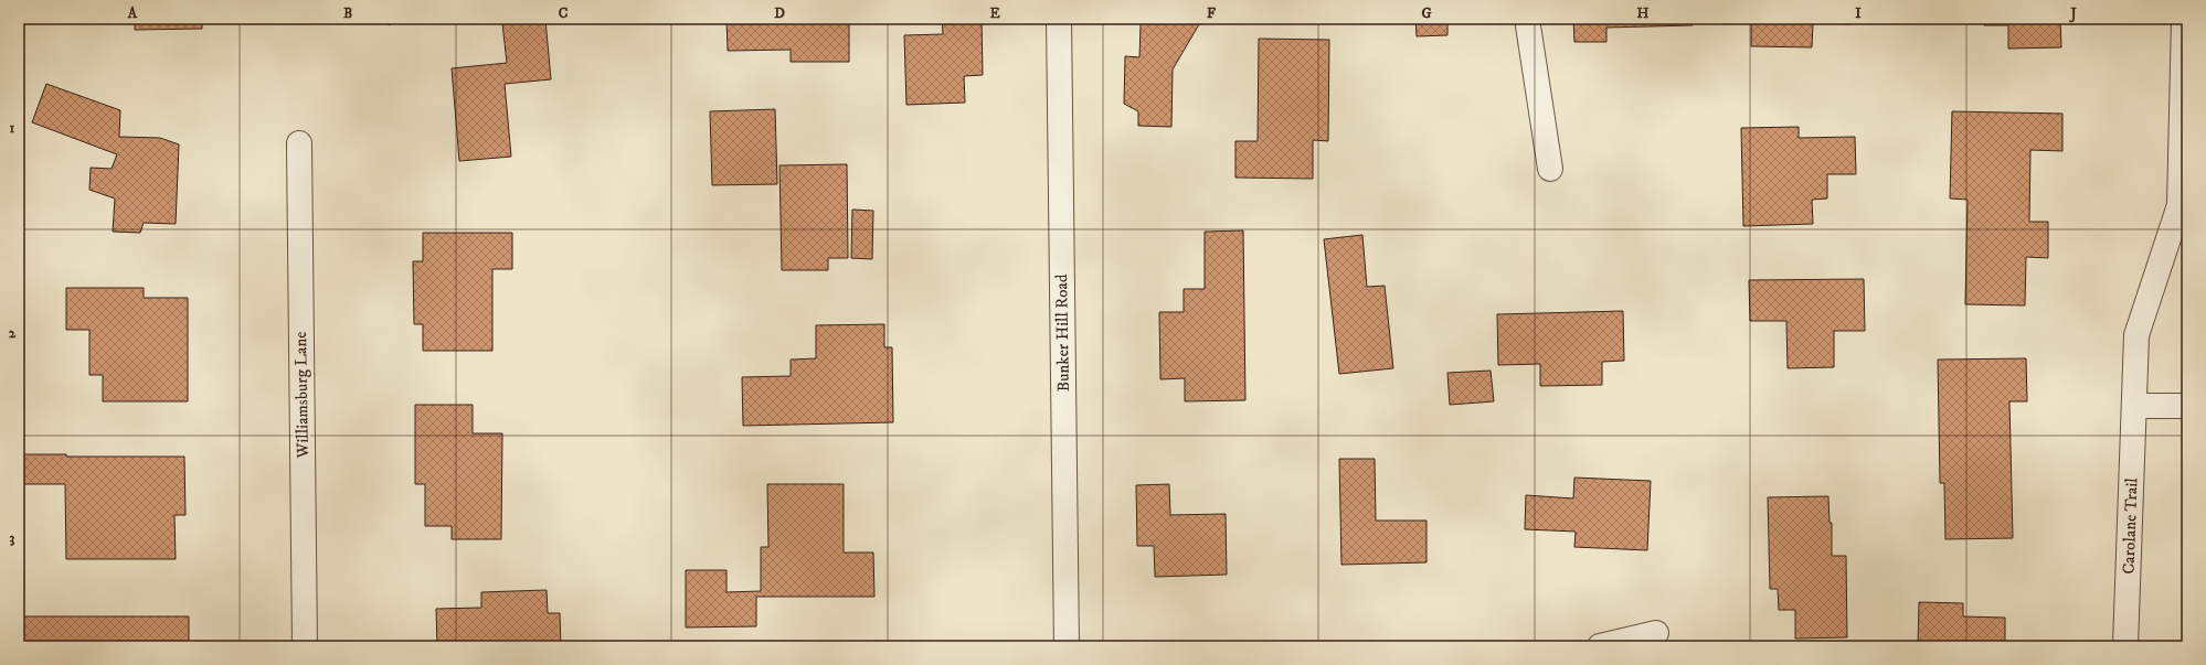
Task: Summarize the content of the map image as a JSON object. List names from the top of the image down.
{
  "streets": {
    "street": ["Bunker Hill Road", "Williamsburg Lane", "Carolane Trail"]
  },
  "grid": {
    "columns": [
      "A",
      "B",
      "C",
      "D",
      "E",
      "F",
      "G",
      "H",
      "I",
      "J"
    ],
    "rows": ["1", "2", "3"]
  }
}
